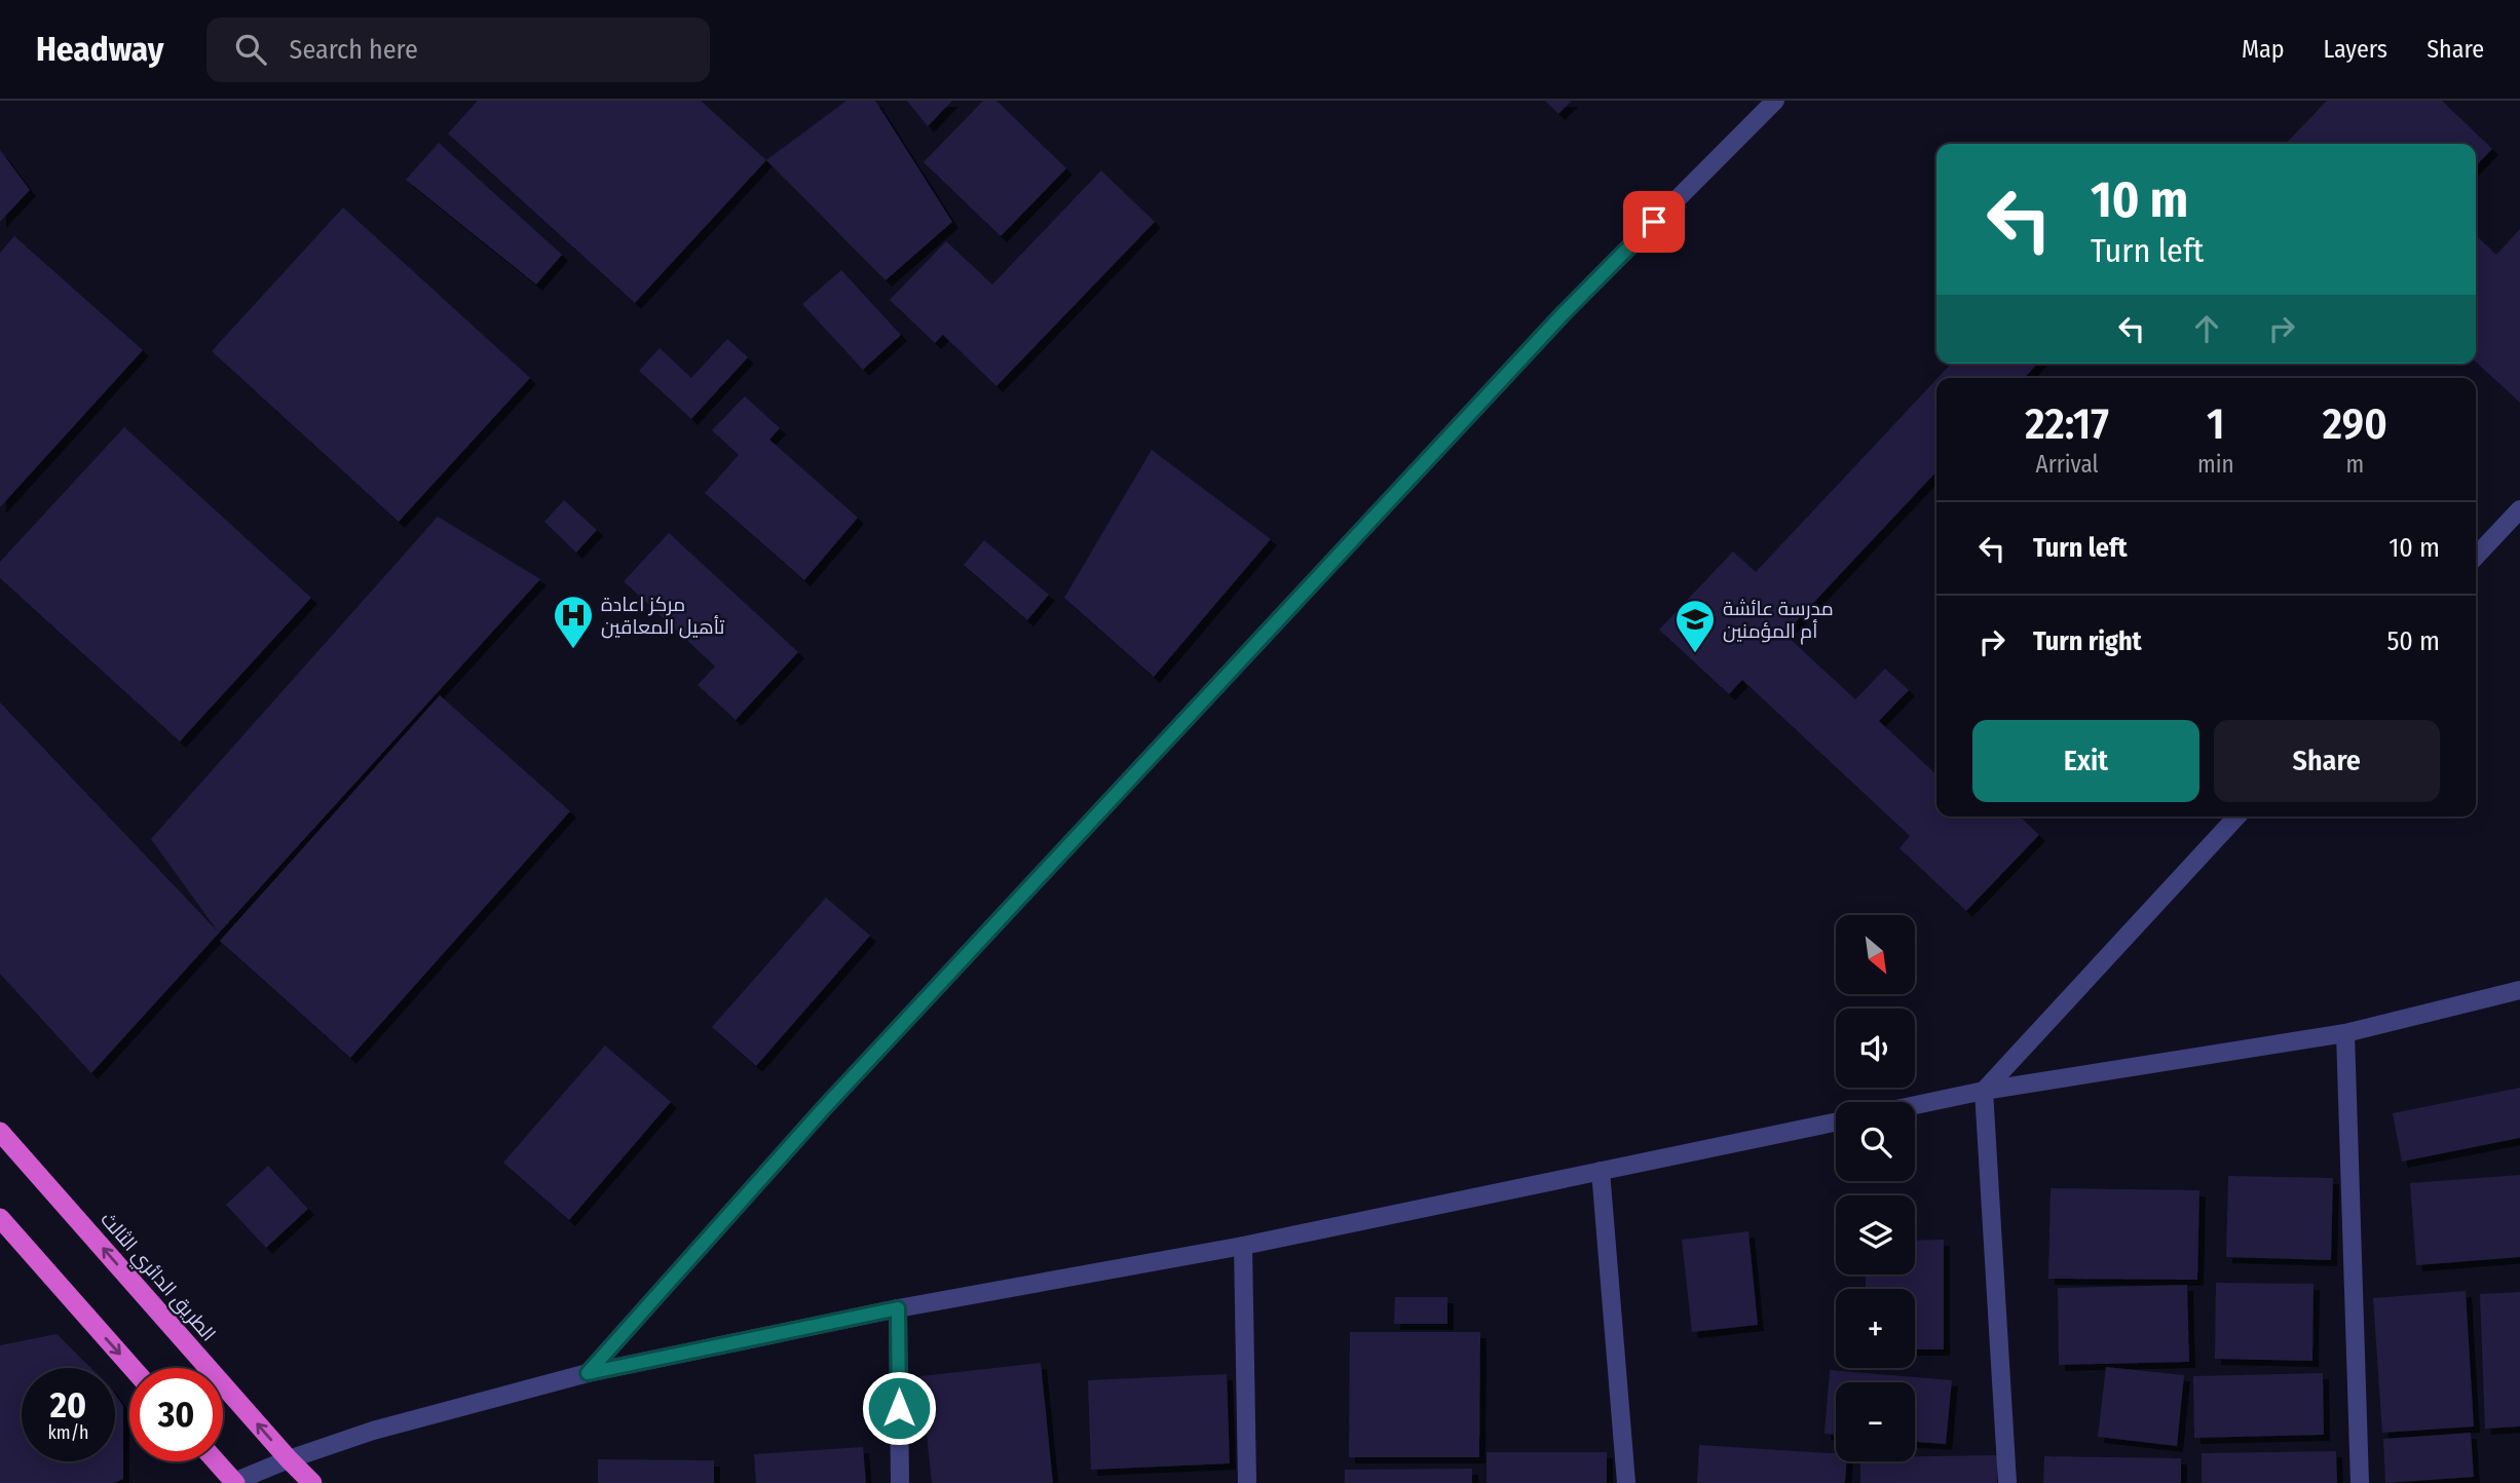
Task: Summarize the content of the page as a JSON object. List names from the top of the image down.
{
  "streets": {
    "highway": ["الطريق الدائري الثالث"]
  },
  "places": {
    "hospital": ["مركز اعادة تأهيل المعاقين"],
    "school or university": ["مدرسة عائشة أم المؤمنين"]
  },
  "north": "bottom right",
  "page": {
    "header": "Headway",
    "search": "Search here",
    "nav": ["Map", "Layers", "Share"],
    "turn": ["10 m", "Turn left"],
    "eta": [
      "22:17",
      "Arrival",
      "1",
      "min",
      "290",
      "m"
    ],
    "list": [
      {
        "name": "Turn left",
        "value": "10 m"
      },
      {
        "name": "Turn right",
        "value": "50 m"
      }
    ],
    "buttons": ["Exit", "Share"],
    "map_buttons": ["+", "−"],
    "speed": "20 km/h",
    "limit": "30"
  }
}
